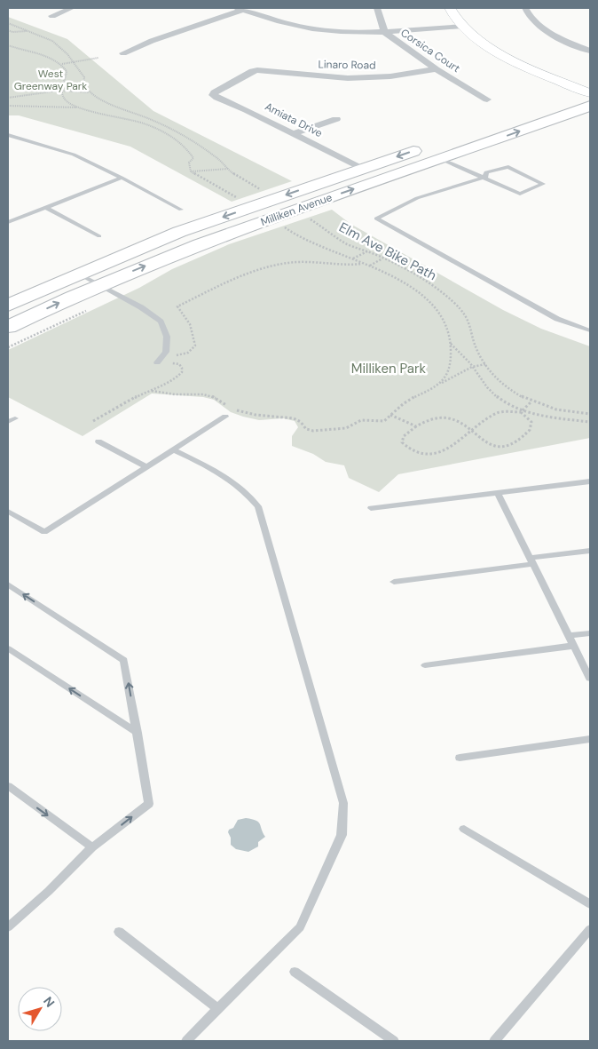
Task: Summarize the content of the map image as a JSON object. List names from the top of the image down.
{
  "streets": {
    "main road": ["Milliken Avenue"],
    "street": ["Corsica Court", "Linaro Road", "Amiata Drive"],
    "path": ["Elm Ave Bike Path"]
  },
  "crossings": [
    ["Corsica Court", "Linaro Road"],
    ["Linaro Road", "Amiata Drive"],
    ["Amiata Drive", "Milliken Avenue"]
  ],
  "parks": ["West Greenway Park", "Milliken Park"],
  "north": "top right"
}
